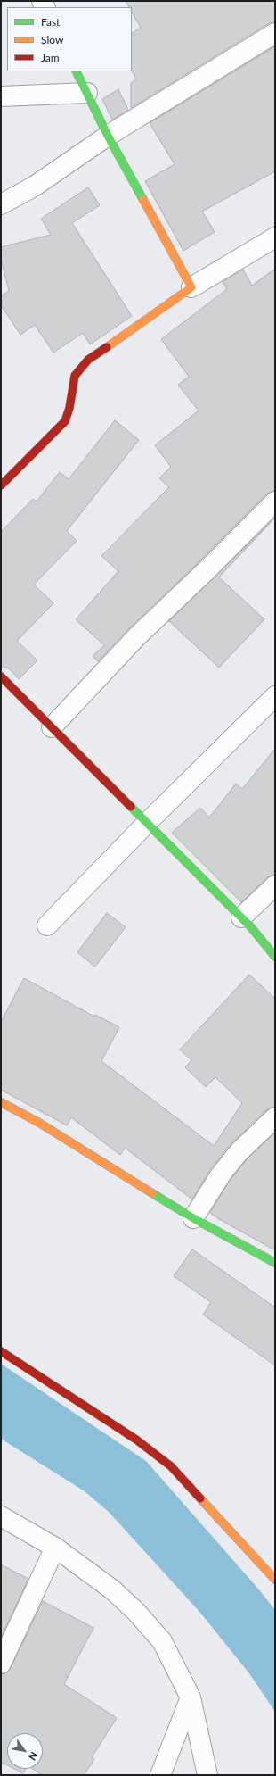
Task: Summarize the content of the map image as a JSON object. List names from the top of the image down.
{
  "legend": ["Fast", "Slow", "Jam"],
  "north": "bottom right"
}
